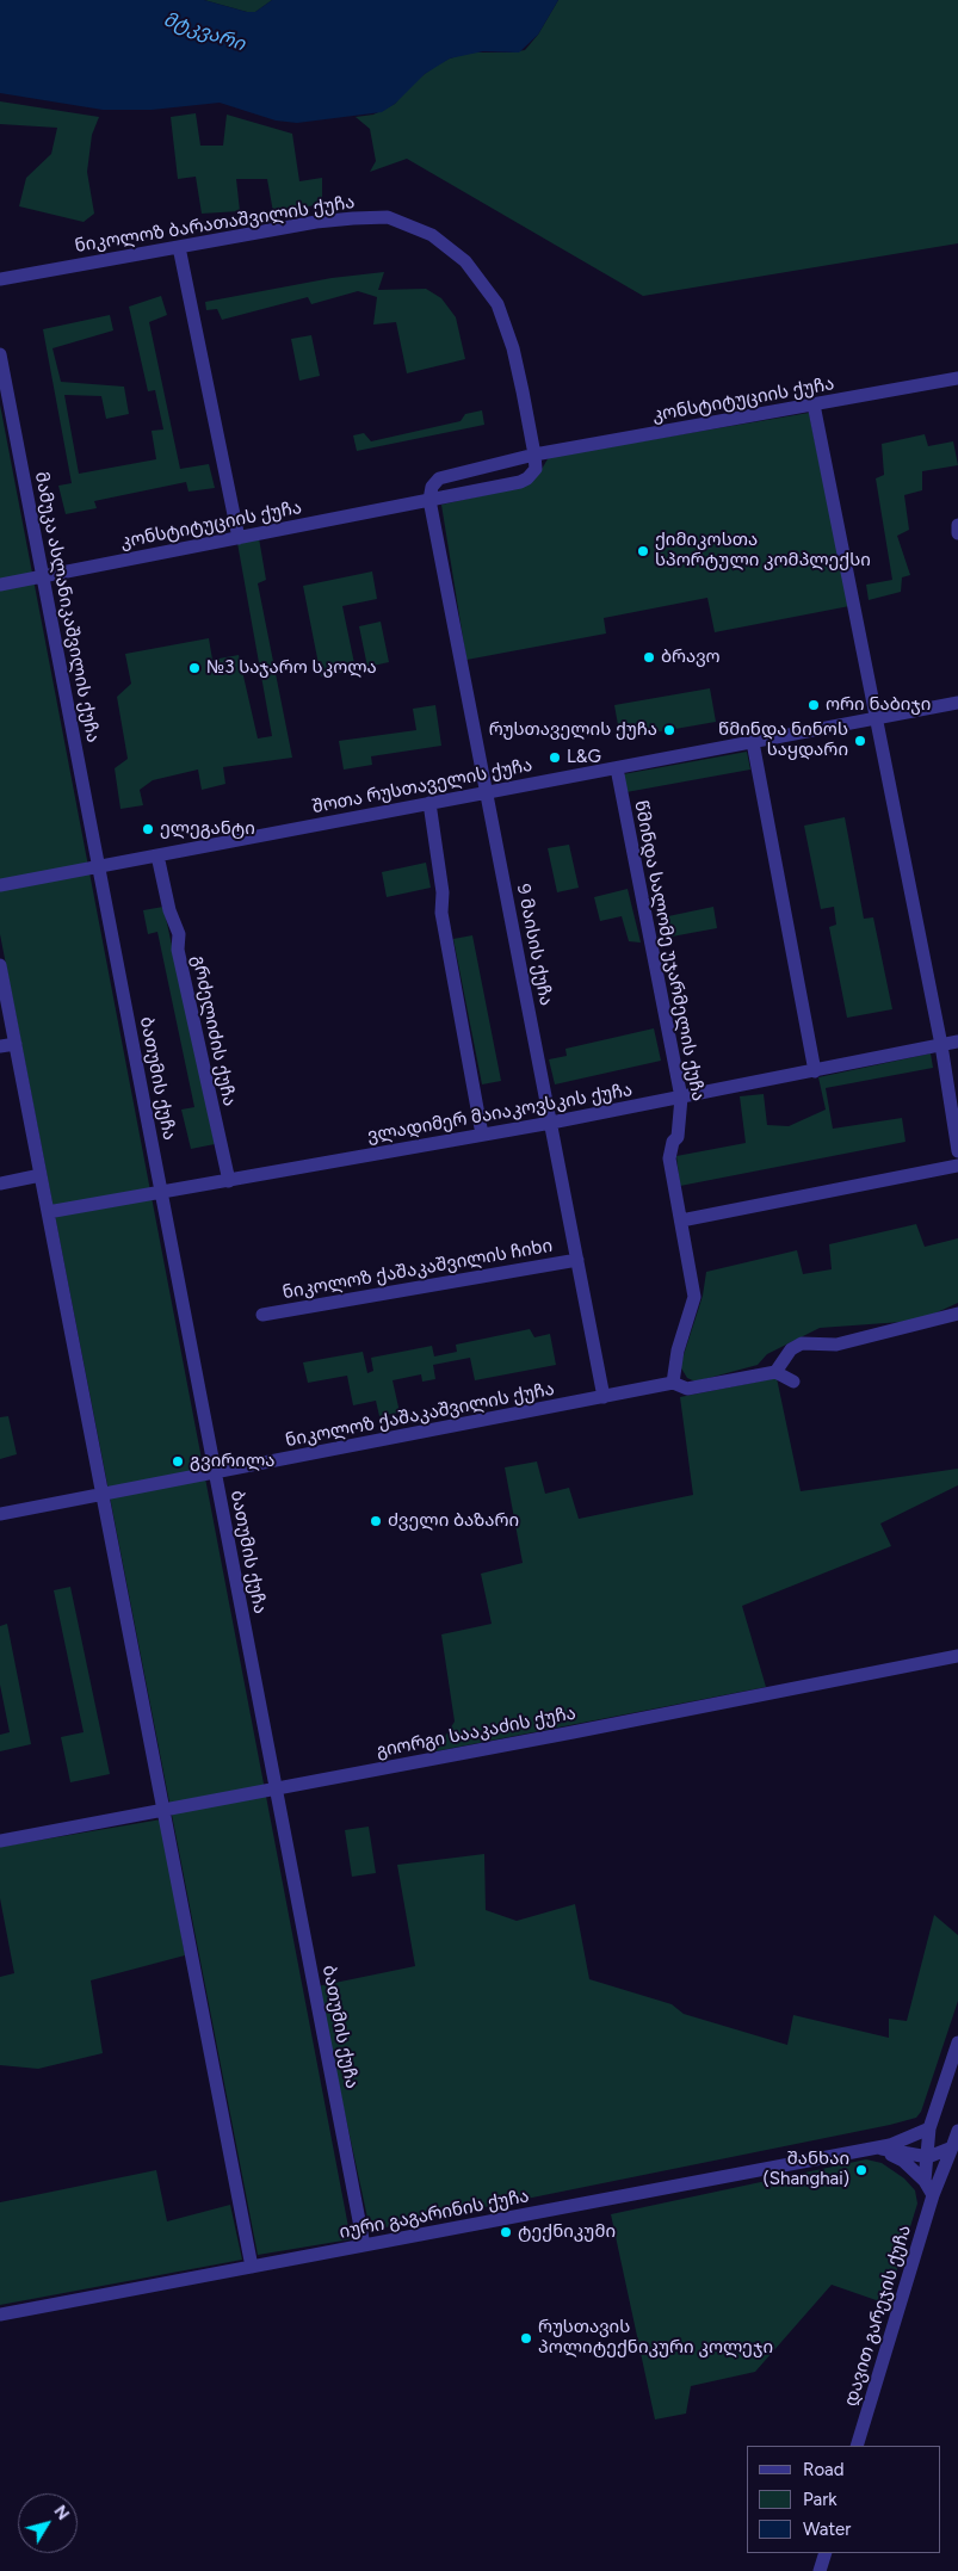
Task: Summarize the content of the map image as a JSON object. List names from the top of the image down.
{
  "streets": {
    "street": [
      "ნიკოლოზ ბარათაშვილის ქუჩა",
      "კონსტიტუციის ქუჩა",
      "მამუკა ასლანიკაშვილის ქუჩა",
      "შოთა რუსთაველის ქუჩა",
      "9 მაისის ქუჩა",
      "წმინდა სალომე უჯარმელის ქუჩა",
      "გრძელიძის ქუჩა",
      "ბათუმის ქუჩა",
      "ვლადიმერ მაიაკოვსკის ქუჩა",
      "ნიკოლოზ ქაშაკაშვილის ჩიხი",
      "ნიკოლოზ ქაშაკაშვილის ქუჩა",
      "გიორგი სააკაძის ქუჩა",
      "იური გაგარინის ქუჩა",
      "დავით გარეჯის ქუჩა"
    ]
  },
  "crossings": [
    ["ნიკოლოზ ბარათაშვილის ქუჩა", "კონსტიტუციის ქუჩა"],
    ["კონსტიტუციის ქუჩა", "მამუკა ასლანიკაშვილის ქუჩა"],
    ["კონსტიტუციის ქუჩა", "9 მაისის ქუჩა"],
    ["მამუკა ასლანიკაშვილის ქუჩა", "შოთა რუსთაველის ქუჩა"],
    ["მამუკა ასლანიკაშვილის ქუჩა", "ბათუმის ქუჩა"],
    ["შოთა რუსთაველის ქუჩა", "9 მაისის ქუჩა"],
    ["შოთა რუსთაველის ქუჩა", "წმინდა სალომე უჯარმელის ქუჩა"],
    ["შოთა რუსთაველის ქუჩა", "გრძელიძის ქუჩა"],
    ["შოთა რუსთაველის ქუჩა", "ბათუმის ქუჩა"],
    ["9 მაისის ქუჩა", "ვლადიმერ მაიაკოვსკის ქუჩა"],
    ["9 მაისის ქუჩა", "ნიკოლოზ ქაშაკაშვილის ჩიხი"],
    ["9 მაისის ქუჩა", "ნიკოლოზ ქაშაკაშვილის ქუჩა"],
    ["წმინდა სალომე უჯარმელის ქუჩა", "ვლადიმერ მაიაკოვსკის ქუჩა"],
    ["წმინდა სალომე უჯარმელის ქუჩა", "ნიკოლოზ ქაშაკაშვილის ქუჩა"],
    ["გრძელიძის ქუჩა", "ვლადიმერ მაიაკოვსკის ქუჩა"],
    ["ბათუმის ქუჩა", "ვლადიმერ მაიაკოვსკის ქუჩა"],
    ["ბათუმის ქუჩა", "ნიკოლოზ ქაშაკაშვილის ქუჩა"],
    ["ბათუმის ქუჩა", "გიორგი სააკაძის ქუჩა"],
    ["ბათუმის ქუჩა", "იური გაგარინის ქუჩა"]
  ],
  "water": ["მტკვარი"],
  "places": [
    "ქიმიკოსთა სპორტული კომპლექსი",
    "ბრავო",
    "№3 საჯარო სკოლა",
    "ორი ნაბიჯი",
    "რუსთაველის ქუჩა",
    "წმინდა ნინოს საყდარი",
    "L&G",
    "ელეგანტი",
    "გვირილა",
    "ძველი ბაზარი",
    "შანხაი (Shanghai)",
    "ტექნიკუმი",
    "რუსთავის პოლიტექნიკური კოლეჯი"
  ],
  "legend": ["Road", "Park", "Water"],
  "north": "top right"
}
